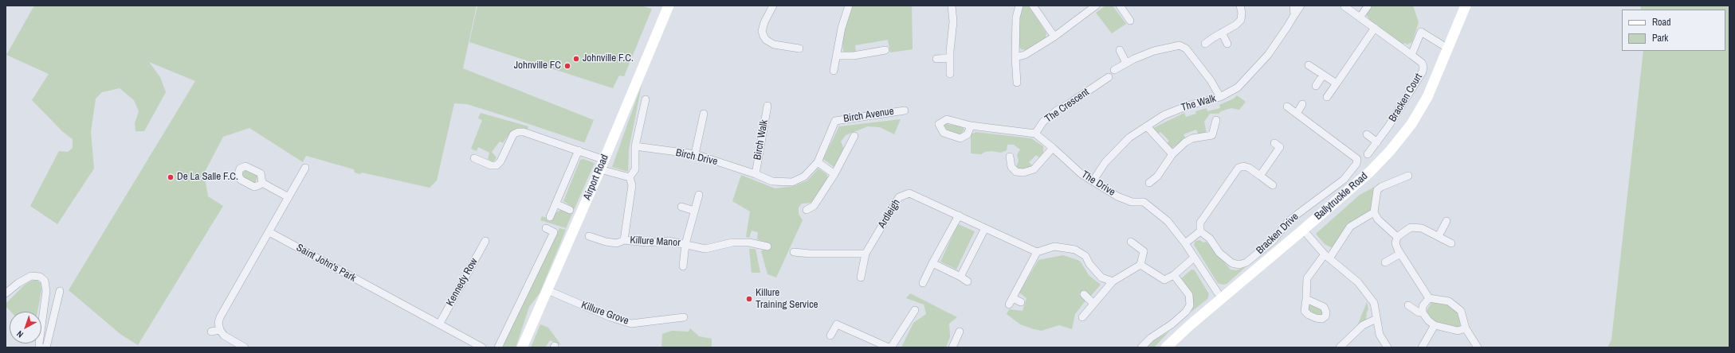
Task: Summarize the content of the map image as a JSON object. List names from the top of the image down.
{
  "streets": {
    "street": [
      "Bracken Court",
      "The Walk",
      "The Crescent",
      "Birch Avenue",
      "Birch Walk",
      "Birch Drive",
      "Airport Road",
      "The Drive",
      "Ballytruckle Road",
      "Ardleigh",
      "Bracken Drive",
      "Killure Manor",
      "Saint John's Park",
      "Kennedy Row",
      "Killure Grove"
    ]
  },
  "crossings": [
    ["The Walk", "The Drive"],
    ["The Crescent", "The Drive"],
    ["Birch Avenue", "Birch Walk"],
    ["Birch Avenue", "Birch Drive"],
    ["Birch Walk", "Birch Drive"],
    ["Airport Road", "Killure Grove"],
    ["The Drive", "Ballytruckle Road"],
    ["Saint John's Park", "Kennedy Row"]
  ],
  "places": [
    "Johnville F.C.",
    "Johnville FC",
    "De La Salle F.C.",
    "Killure Training Service"
  ],
  "legend": ["Road", "Park"],
  "north": "bottom left"
}
